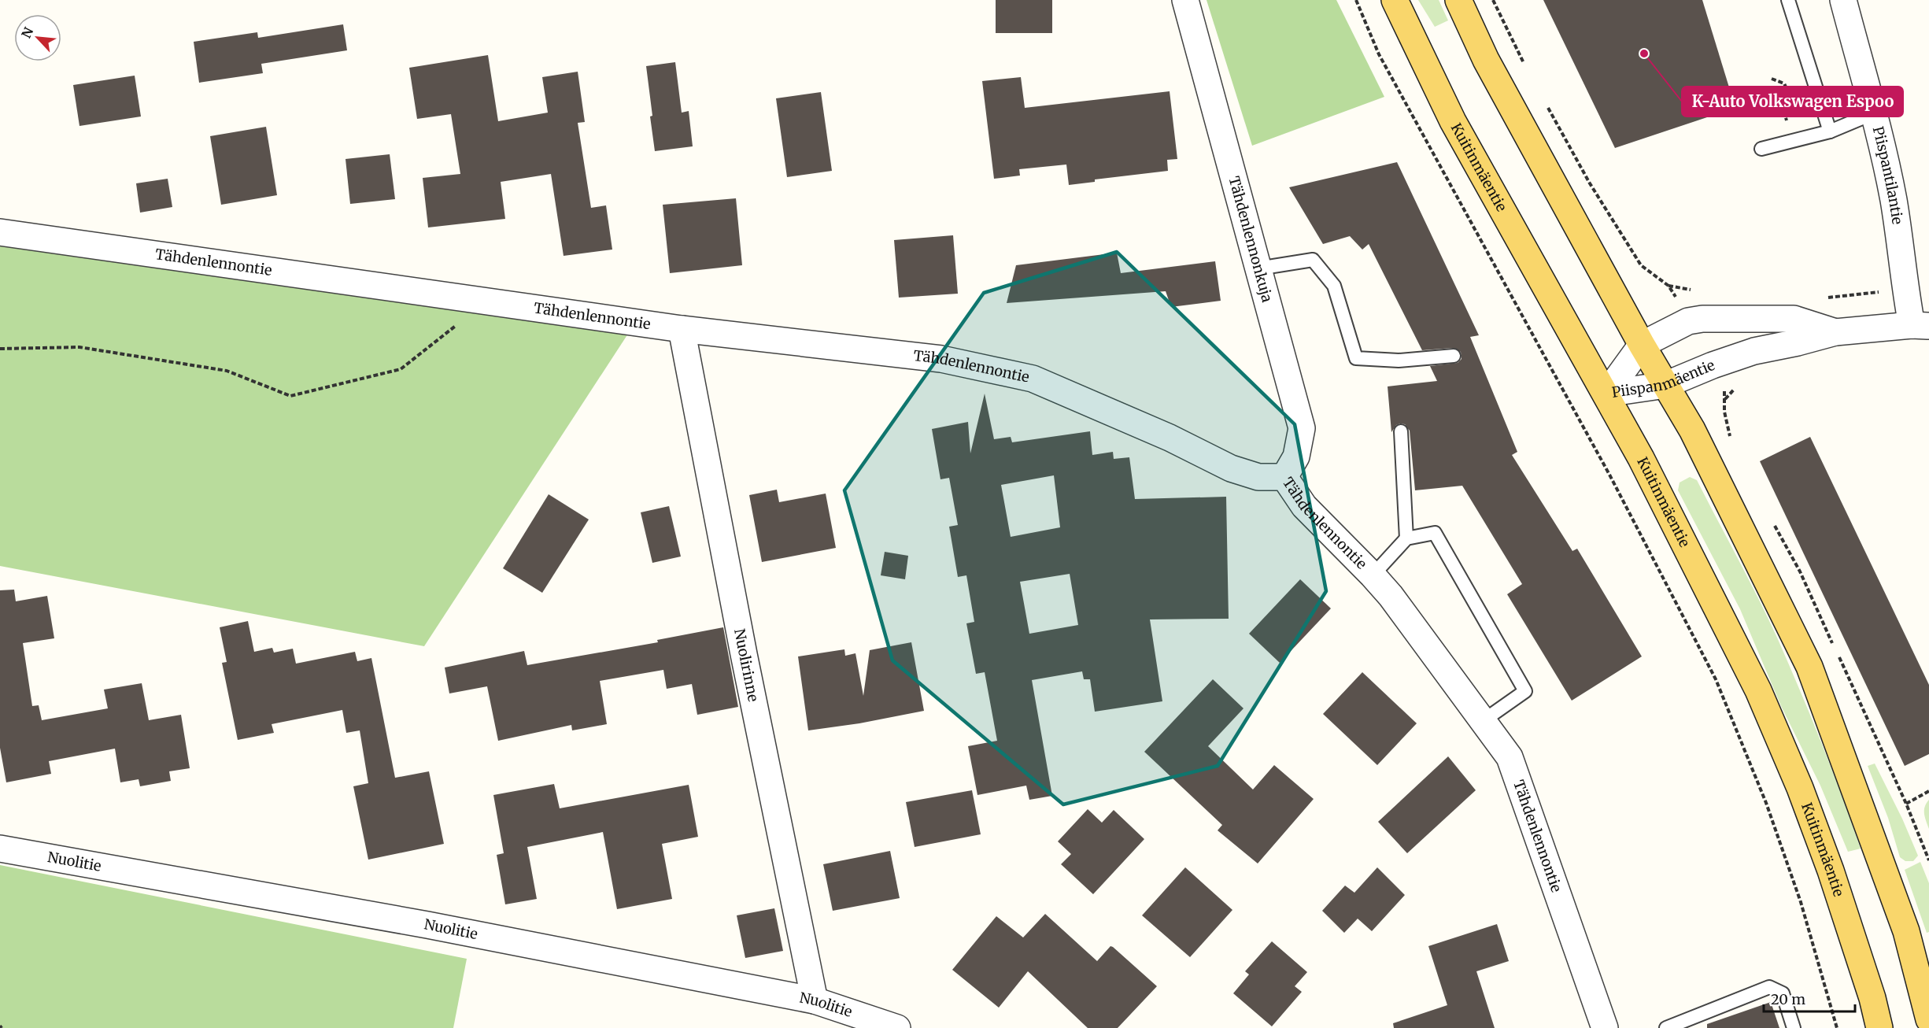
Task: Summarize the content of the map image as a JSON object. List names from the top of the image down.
{
  "streets": {
    "main road": ["Kuitinmäentie"],
    "street": [
      "Piispantilantie",
      "Tähdenlennonkuja",
      "Tähdenlennontie",
      "Piispanmäentie",
      "Nuolirinne",
      "Nuolitie"
    ]
  },
  "crossings": [
    ["Kuitinmäentie", "Piispanmäentie"],
    ["Piispantilantie", "Piispanmäentie"],
    ["Tähdenlennonkuja", "Tähdenlennontie"],
    ["Tähdenlennontie", "Nuolirinne"],
    ["Nuolirinne", "Nuolitie"]
  ],
  "places": ["K-Auto Volkswagen Espoo"],
  "scale_bar": "20 m",
  "north": "top left"
}
